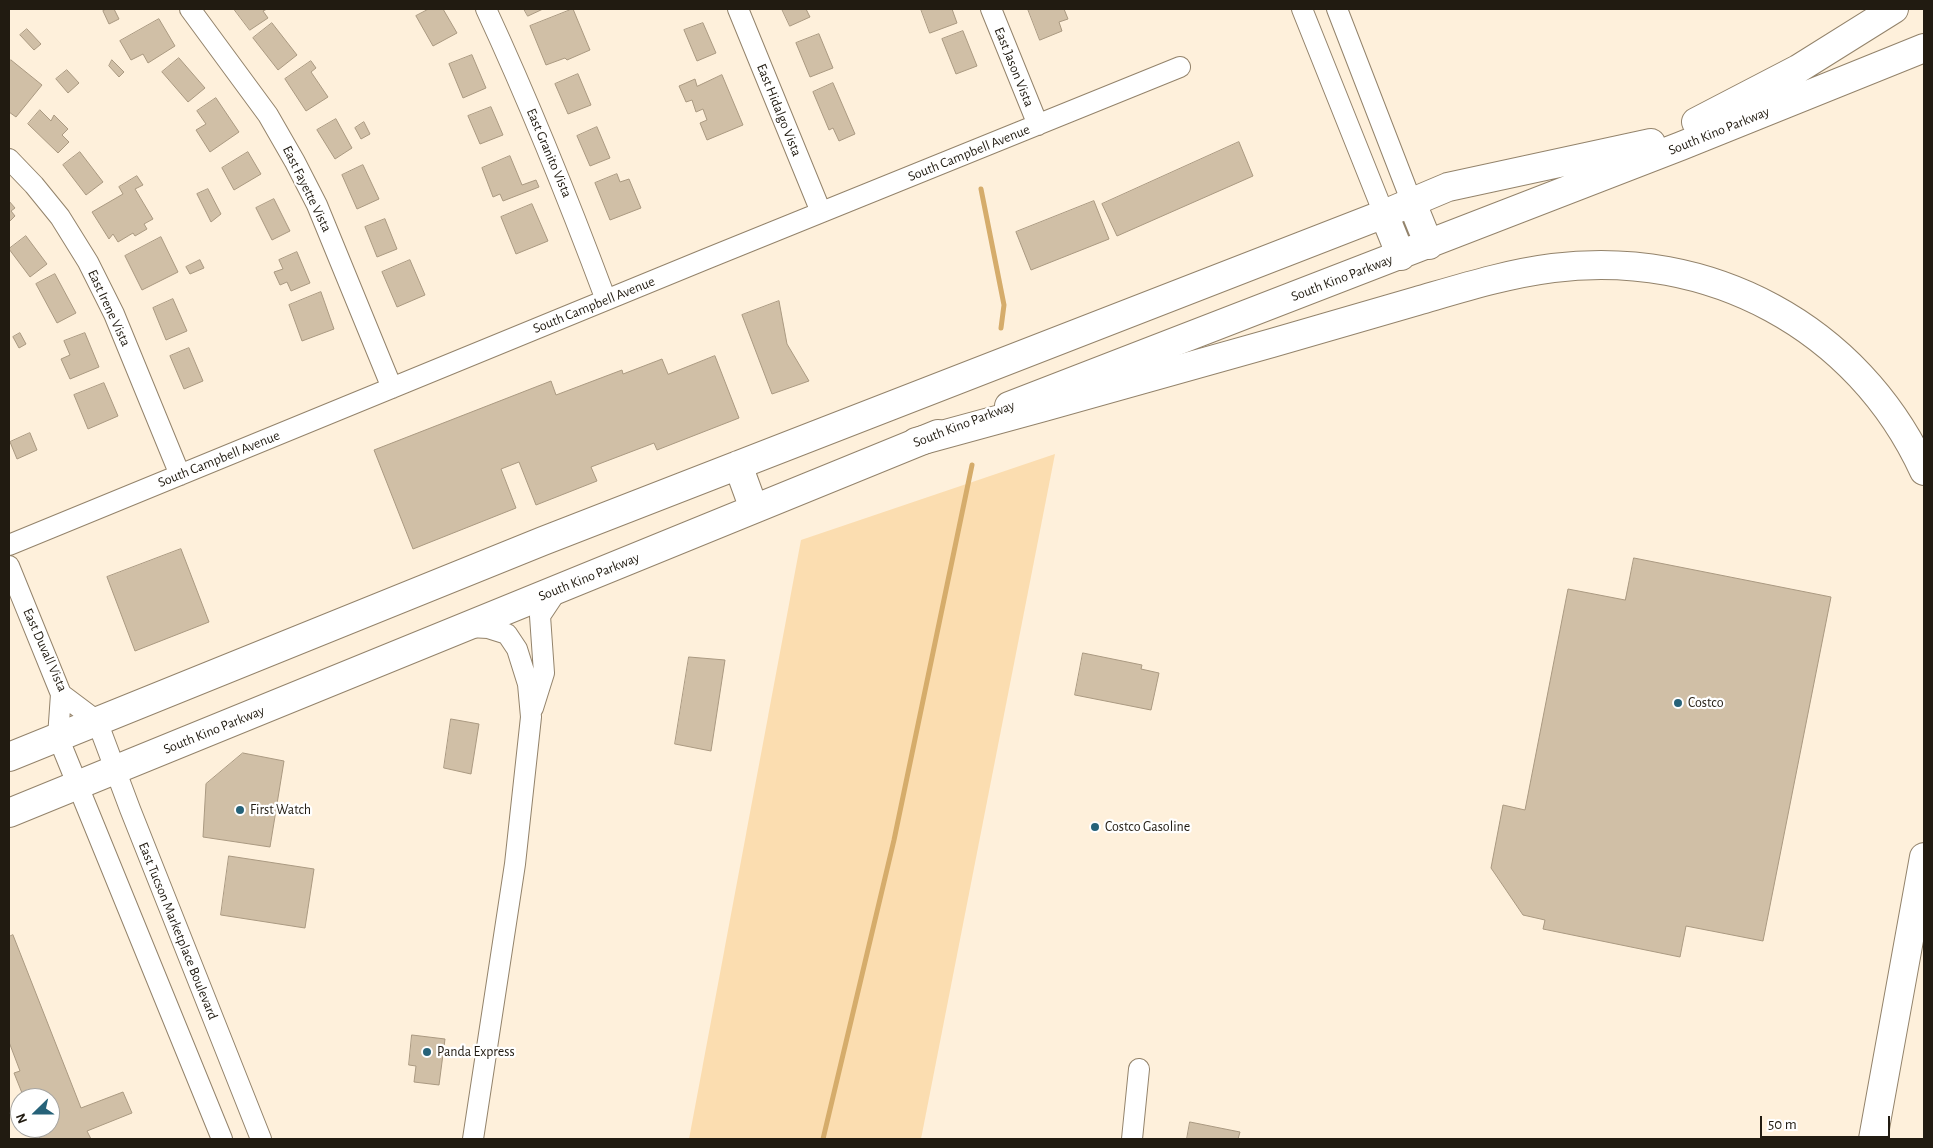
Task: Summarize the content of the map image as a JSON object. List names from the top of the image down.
{
  "streets": {
    "main road": ["South Kino Parkway"],
    "street": [
      "East Jason Vista",
      "East Hidalgo Vista",
      "East Granito Vista",
      "South Campbell Avenue",
      "East Fayette Vista",
      "East Irene Vista",
      "East Duvall Vista",
      "East Tucson Marketplace Boulevard"
    ]
  },
  "crossings": [
    ["East Jason Vista", "South Campbell Avenue"],
    ["East Hidalgo Vista", "South Campbell Avenue"],
    ["South Kino Parkway", "East Duvall Vista"],
    ["South Kino Parkway", "East Tucson Marketplace Boulevard"],
    ["East Granito Vista", "South Campbell Avenue"],
    ["South Campbell Avenue", "East Fayette Vista"],
    ["South Campbell Avenue", "East Irene Vista"],
    ["East Duvall Vista", "East Tucson Marketplace Boulevard"]
  ],
  "places": [
    "Costco",
    "First Watch",
    "Costco Gasoline",
    "Panda Express"
  ],
  "scale_bar": "50 m",
  "north": "left"
}
